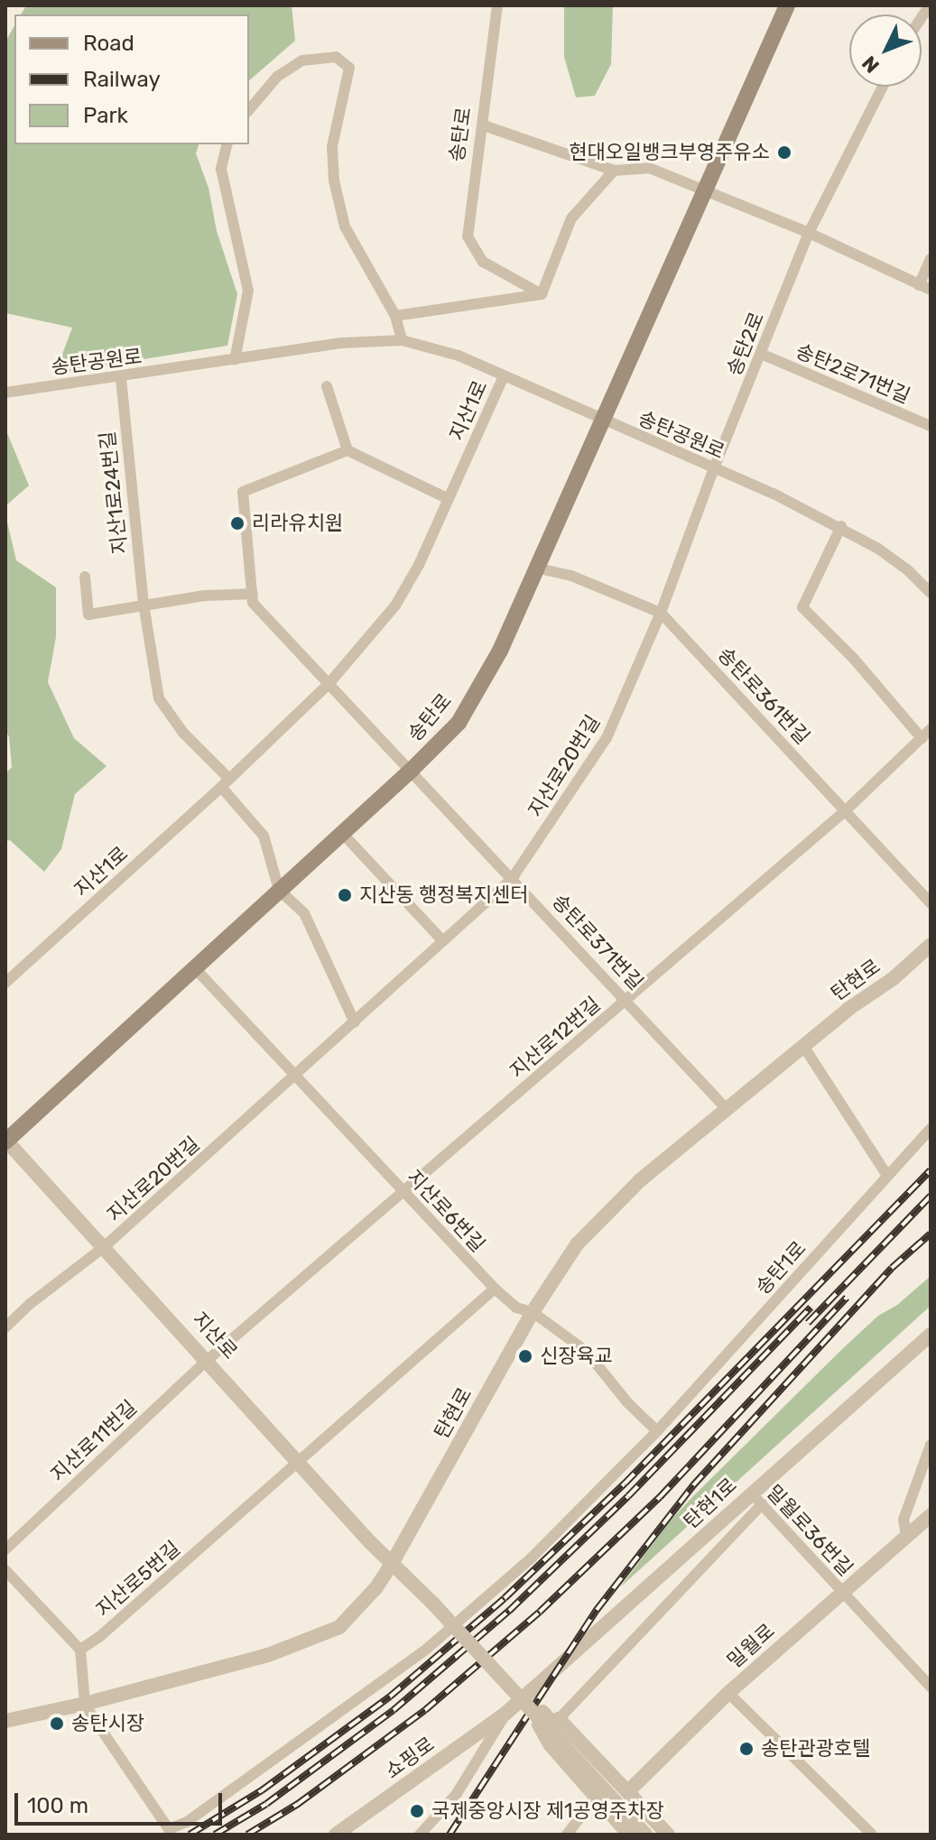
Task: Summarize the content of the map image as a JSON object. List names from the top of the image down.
{
  "streets": {
    "main road": ["송탄로"],
    "street": [
      "송탄2로",
      "송탄공원로",
      "송탄2로71번길",
      "지산1로",
      "지산1로24번길",
      "송탄로361번길",
      "지산로20번길",
      "송탄로371번길",
      "탄현로",
      "지산로12번길",
      "지산로6번길",
      "송탄1로",
      "지산로",
      "지산로11번길",
      "탄현1로",
      "밀월로36번길",
      "지산로5번길",
      "밀월로",
      "쇼핑로"
    ]
  },
  "crossings": [
    ["송탄로", "송탄공원로"],
    ["송탄로", "송탄로361번길"],
    ["송탄로", "송탄로371번길"],
    ["송탄로", "지산로6번길"],
    ["송탄로", "지산로"],
    ["송탄2로", "송탄공원로"],
    ["송탄2로", "송탄2로71번길"],
    ["송탄2로", "지산로20번길"],
    ["송탄공원로", "지산1로"],
    ["송탄공원로", "지산1로24번길"],
    ["송탄공원로", "지산로20번길"],
    ["송탄공원로", "지산로12번길"],
    ["지산1로", "지산1로24번길"],
    ["송탄로361번길", "지산로20번길"],
    ["송탄로361번길", "지산로12번길"],
    ["지산로20번길", "송탄로371번길"],
    ["지산로20번길", "지산로6번길"],
    ["지산로20번길", "지산로"],
    ["송탄로371번길", "탄현로"],
    ["송탄로371번길", "지산로12번길"],
    ["탄현로", "지산로6번길"],
    ["탄현로", "송탄1로"],
    ["탄현로", "지산로"],
    ["지산로12번길", "지산로6번길"],
    ["지산로12번길", "지산로"],
    ["지산로12번길", "지산로11번길"],
    ["지산로", "지산로11번길"],
    ["지산로", "지산로5번길"],
    ["탄현1로", "밀월로36번길"],
    ["탄현1로", "쇼핑로"],
    ["밀월로36번길", "밀월로"]
  ],
  "places": [
    "현대오일뱅크부영주유소",
    "리라유치원",
    "지산동 행정복지센터",
    "신장육교",
    "송탄시장",
    "송탄관광호텔",
    "국제중앙시장 제1공영주차장"
  ],
  "legend": ["Road", "Railway", "Park"],
  "scale_bar": "100 m",
  "north": "bottom left"
}
